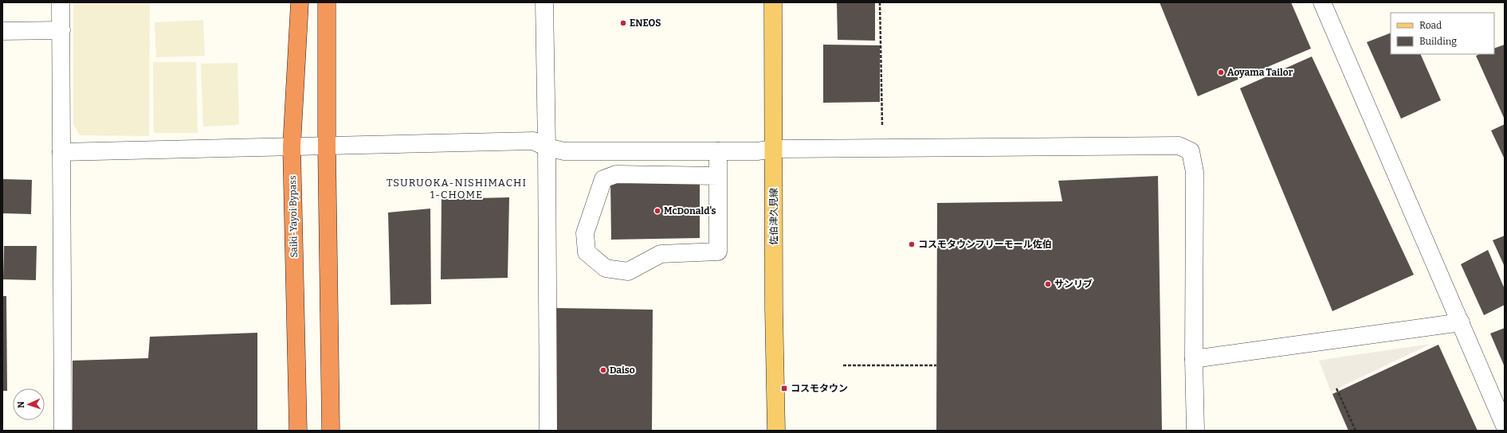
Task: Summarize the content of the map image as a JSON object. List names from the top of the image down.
{
  "streets": {
    "highway": ["Saiki-Yayoi Bypass"],
    "main road": ["佐伯津久見線"]
  },
  "districts": ["TSURUOKA-NISHIMACHI 1-CHOME"],
  "places": {
    "other": [
      "ENEOS",
      "Aoyama Tailor",
      "McDonald's",
      "コスモタウンフリーモール佐伯",
      "サンリブ",
      "Daiso"
    ],
    "transit": ["コスモタウン"]
  },
  "legend": ["Road", "Building"],
  "north": "left"
}
